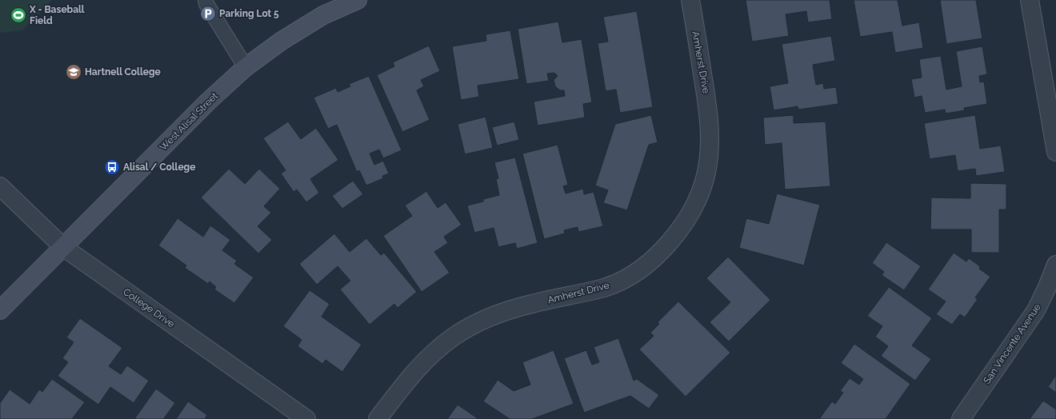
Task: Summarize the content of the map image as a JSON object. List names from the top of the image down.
{
  "streets": {
    "main road": ["West Alisal Street"],
    "street": ["Amherst Drive", "College Drive", "San Vincente Avenue"]
  },
  "crossings": [
    ["West Alisal Street", "College Drive"]
  ],
  "places": {
    "parking": ["Parking Lot 5"],
    "sports": ["X - Baseball Field"],
    "school or university": ["Hartnell College"],
    "bus stop": ["Alisal / College"]
  }
}
